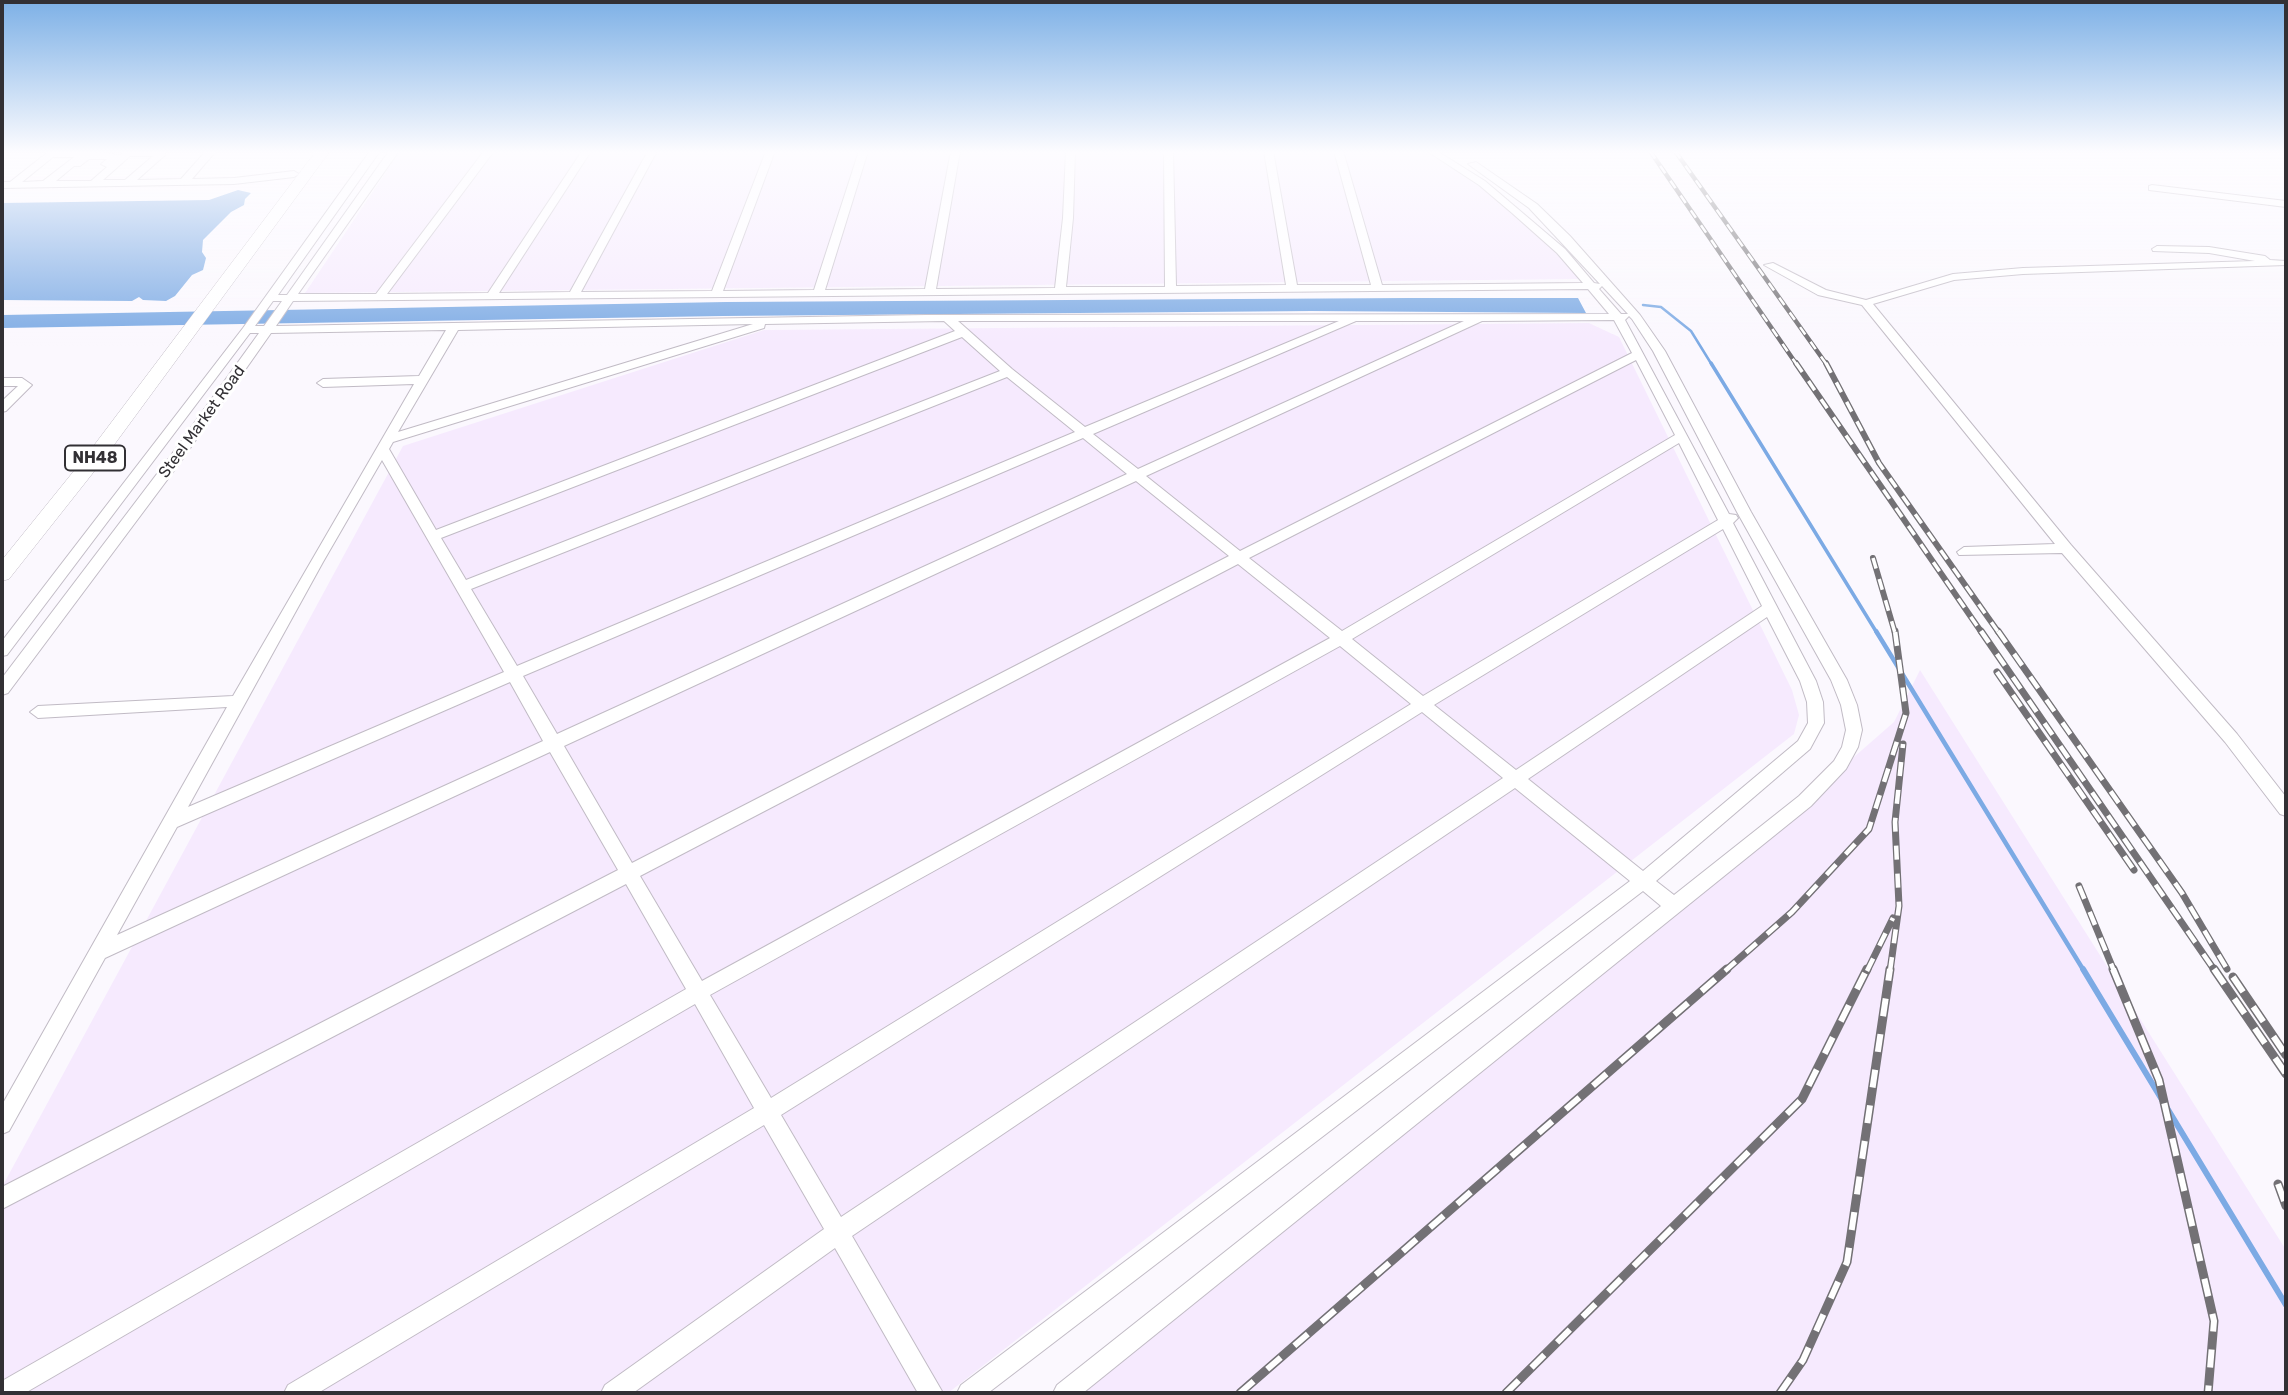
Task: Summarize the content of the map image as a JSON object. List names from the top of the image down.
{
  "streets": {
    "highway": ["NH48"],
    "street": ["Steel Market Road"]
  }
}
